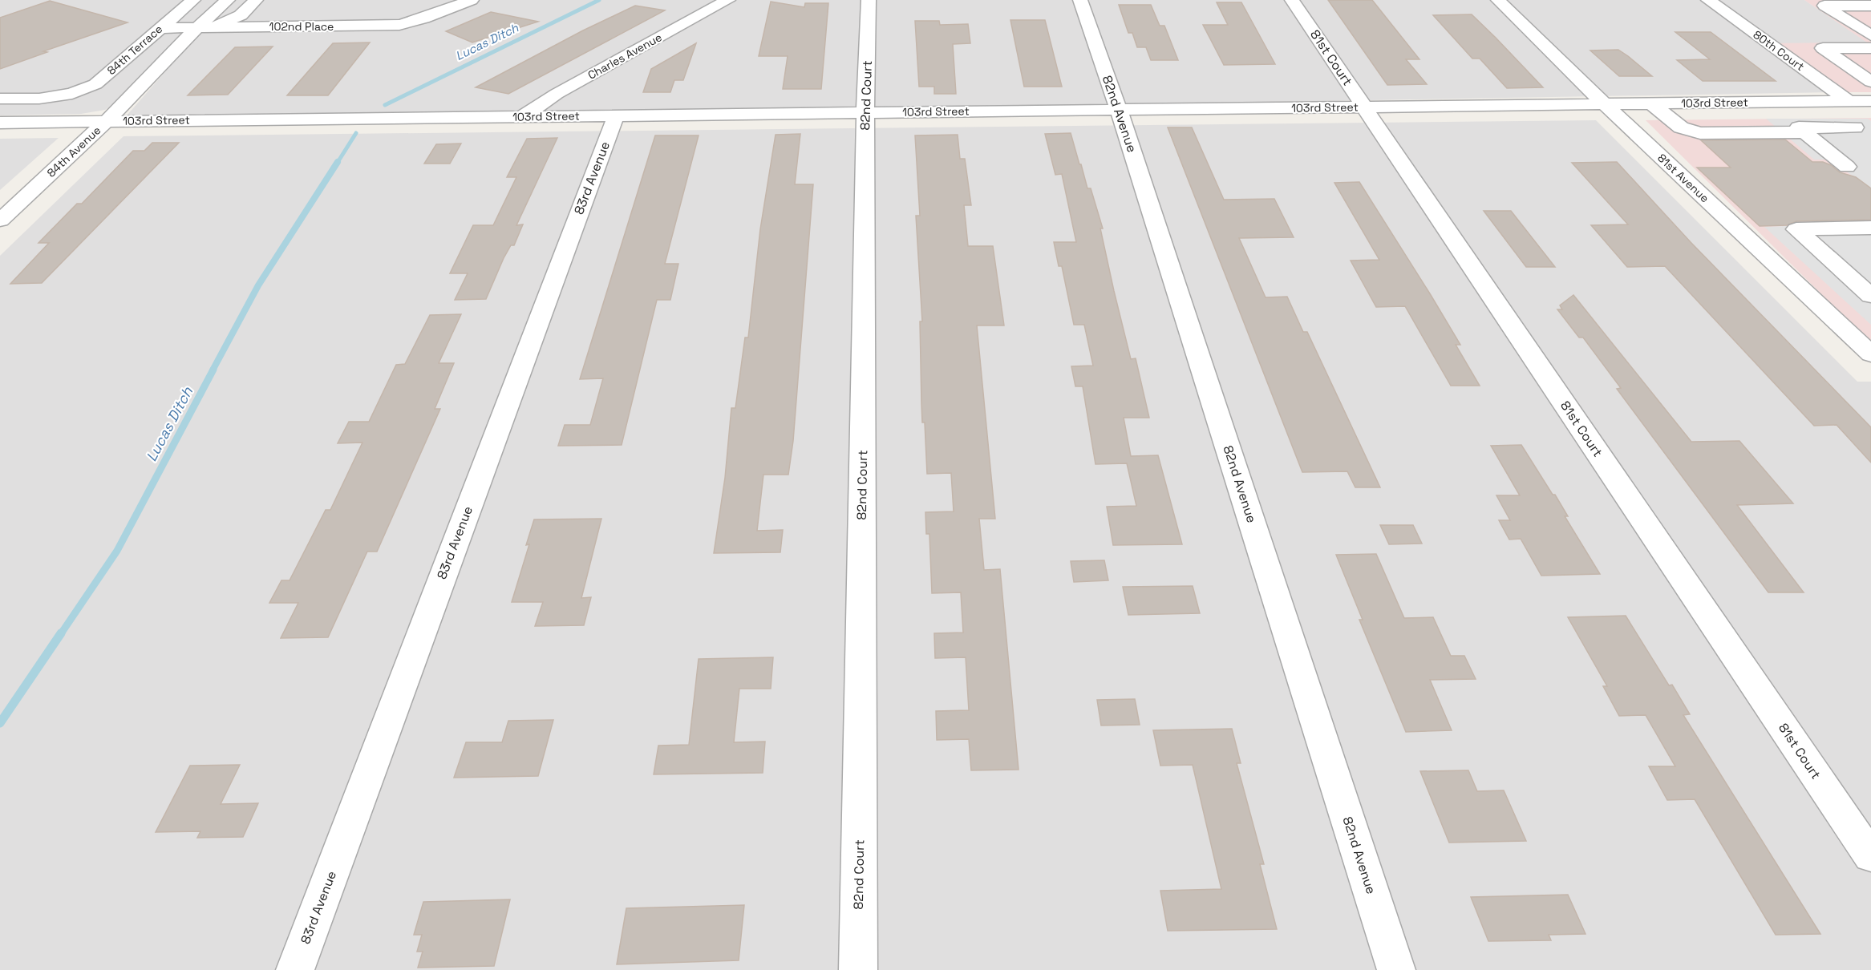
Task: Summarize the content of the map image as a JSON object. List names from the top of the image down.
{
  "streets": {
    "street": [
      "102nd Place",
      "84th Terrace",
      "80th Court",
      "Charles Avenue",
      "81st Court",
      "82nd Court",
      "103rd Street",
      "82nd Avenue",
      "84th Avenue",
      "83rd Avenue",
      "81st Avenue"
    ]
  },
  "crossings": [
    ["102nd Place", "84th Terrace"],
    ["102nd Place", "84th Avenue"],
    ["80th Court", "103rd Street"],
    ["Charles Avenue", "103rd Street"],
    ["81st Court", "103rd Street"],
    ["82nd Court", "103rd Street"],
    ["103rd Street", "82nd Avenue"],
    ["103rd Street", "84th Avenue"],
    ["103rd Street", "83rd Avenue"],
    ["103rd Street", "81st Avenue"]
  ],
  "water": ["Lucas Ditch"]
}
